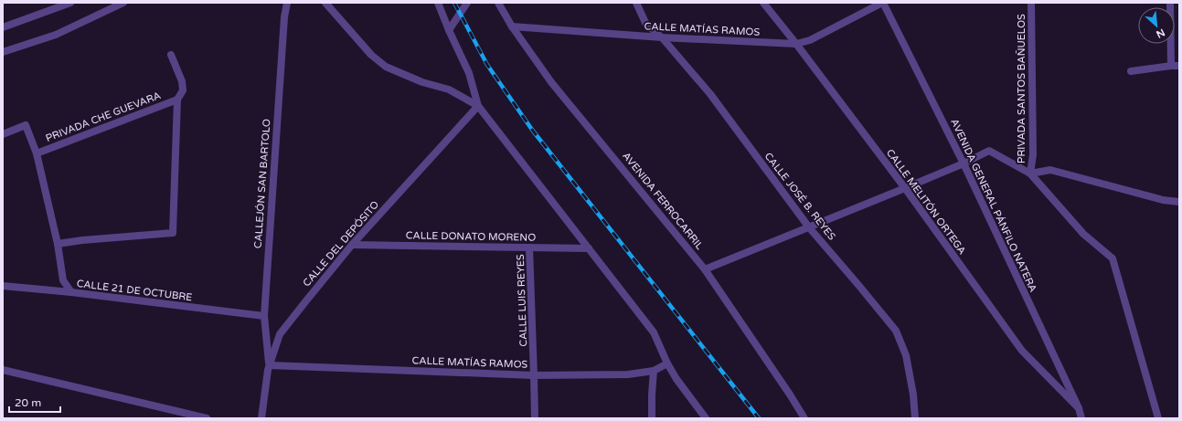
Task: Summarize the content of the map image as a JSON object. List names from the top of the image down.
{
  "streets": {
    "street": [
      "CALLE MATÍAS RAMOS",
      "PRIVADA SANTOS BAÑUELOS",
      "PRIVADA CHE GUEVARA",
      "CALLEJÓN SAN BARTOLO",
      "CALLE JOSÉ B. REYES",
      "AVENIDA FERROCARRIL",
      "CALLE MELITÓN ORTEGA",
      "AVENIDA GENERAL PÁNFILO NATERA",
      "CALLE DONATO MORENO",
      "CALLE DEL DEPÓSITO",
      "CALLE 21 DE OCTUBRE",
      "CALLE LUIS REYES"
    ]
  },
  "crossings": [
    ["CALLE MATÍAS RAMOS", "CALLEJÓN SAN BARTOLO"],
    ["CALLE MATÍAS RAMOS", "CALLE JOSÉ B. REYES"],
    ["CALLE MATÍAS RAMOS", "AVENIDA FERROCARRIL"],
    ["CALLE MATÍAS RAMOS", "CALLE MELITÓN ORTEGA"],
    ["CALLE MATÍAS RAMOS", "AVENIDA GENERAL PÁNFILO NATERA"],
    ["CALLE MATÍAS RAMOS", "CALLE DEL DEPÓSITO"],
    ["CALLE MATÍAS RAMOS", "CALLE LUIS REYES"],
    ["CALLEJÓN SAN BARTOLO", "CALLE DEL DEPÓSITO"],
    ["CALLEJÓN SAN BARTOLO", "CALLE 21 DE OCTUBRE"],
    ["CALLE MELITÓN ORTEGA", "AVENIDA GENERAL PÁNFILO NATERA"],
    ["CALLE DONATO MORENO", "CALLE DEL DEPÓSITO"],
    ["CALLE DONATO MORENO", "CALLE LUIS REYES"]
  ],
  "scale_bar": "20 m",
  "north": "bottom right"
}
